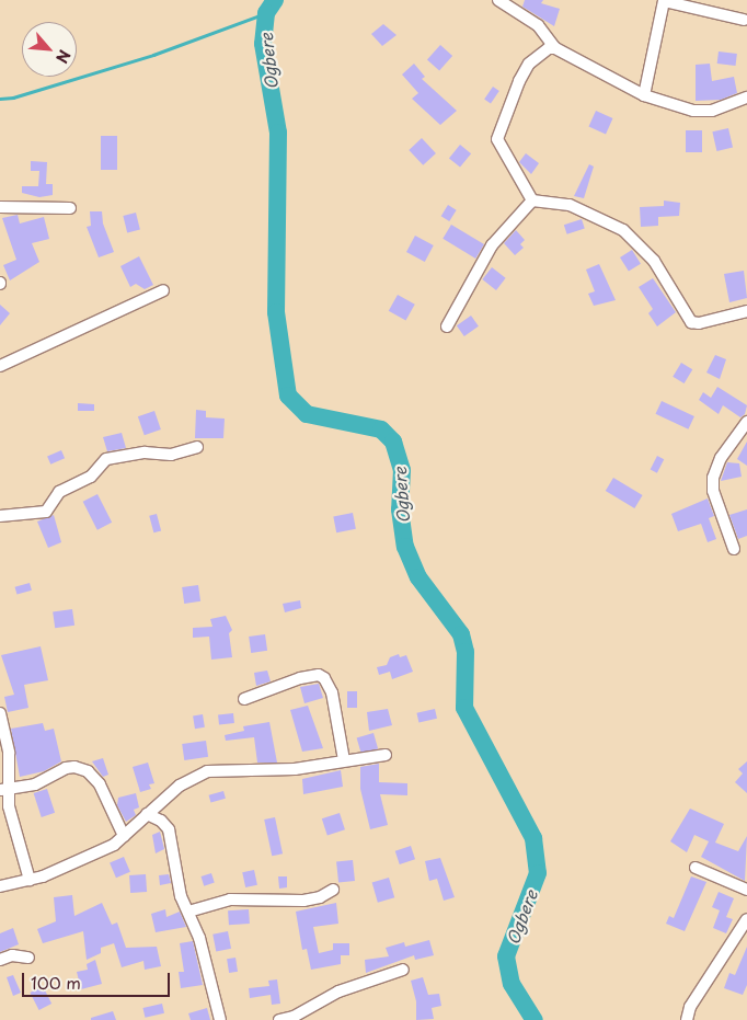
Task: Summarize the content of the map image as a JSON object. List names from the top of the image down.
{
  "water": ["Ogbere"],
  "scale_bar": "100 m",
  "north": "bottom right"
}
